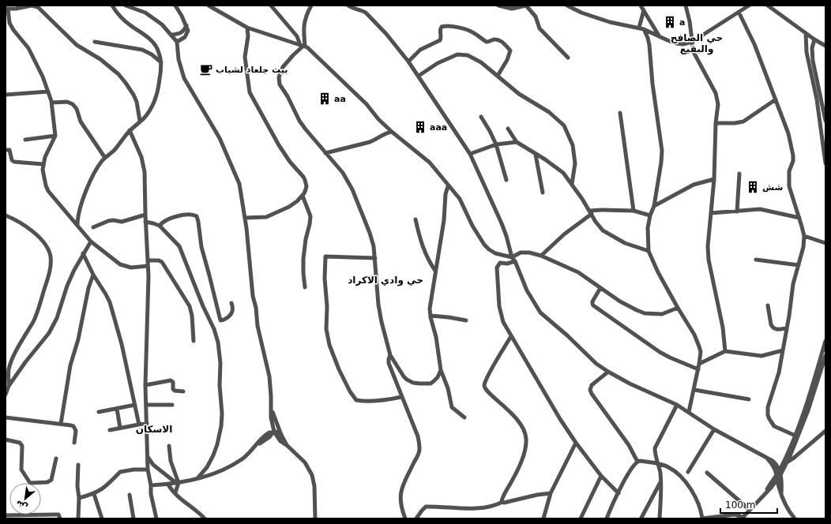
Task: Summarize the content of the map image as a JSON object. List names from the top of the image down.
{
  "districts": ["حي الصافح والبقيع", "حي وادي الاكراد", "الاسكان"],
  "places": {
    "building": [
      "a",
      "aa",
      "aaa",
      "شش"
    ],
    "cafe": ["بيت جلعاد لشباب"]
  },
  "scale_bar": "100 m",
  "north": "bottom left"
}
